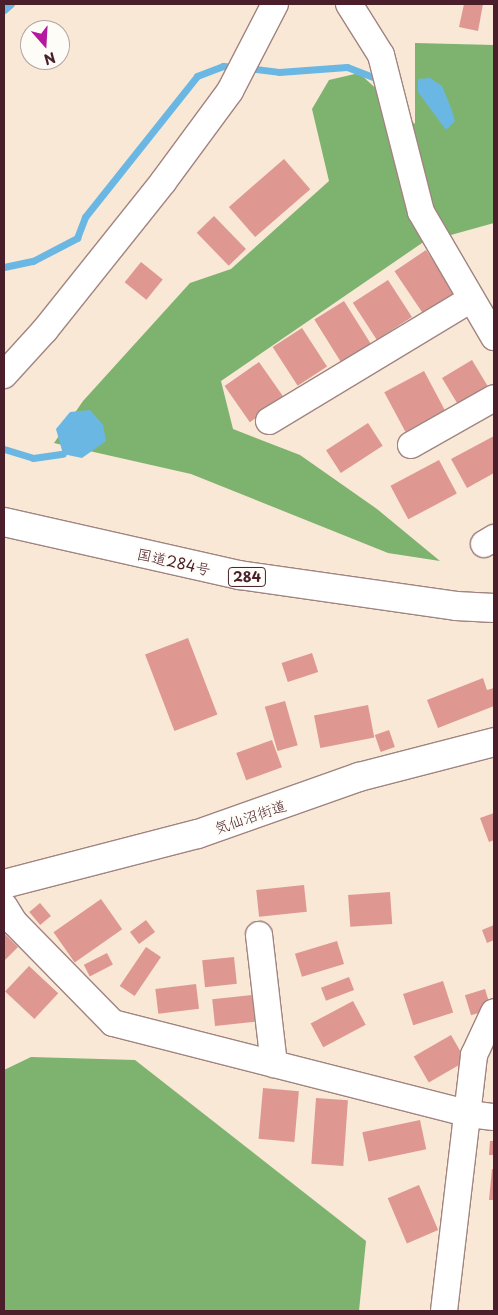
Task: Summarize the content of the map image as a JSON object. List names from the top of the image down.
{
  "streets": {
    "main road": ["国道284号", "284", "気仙沼街道"]
  },
  "north": "bottom"
}
